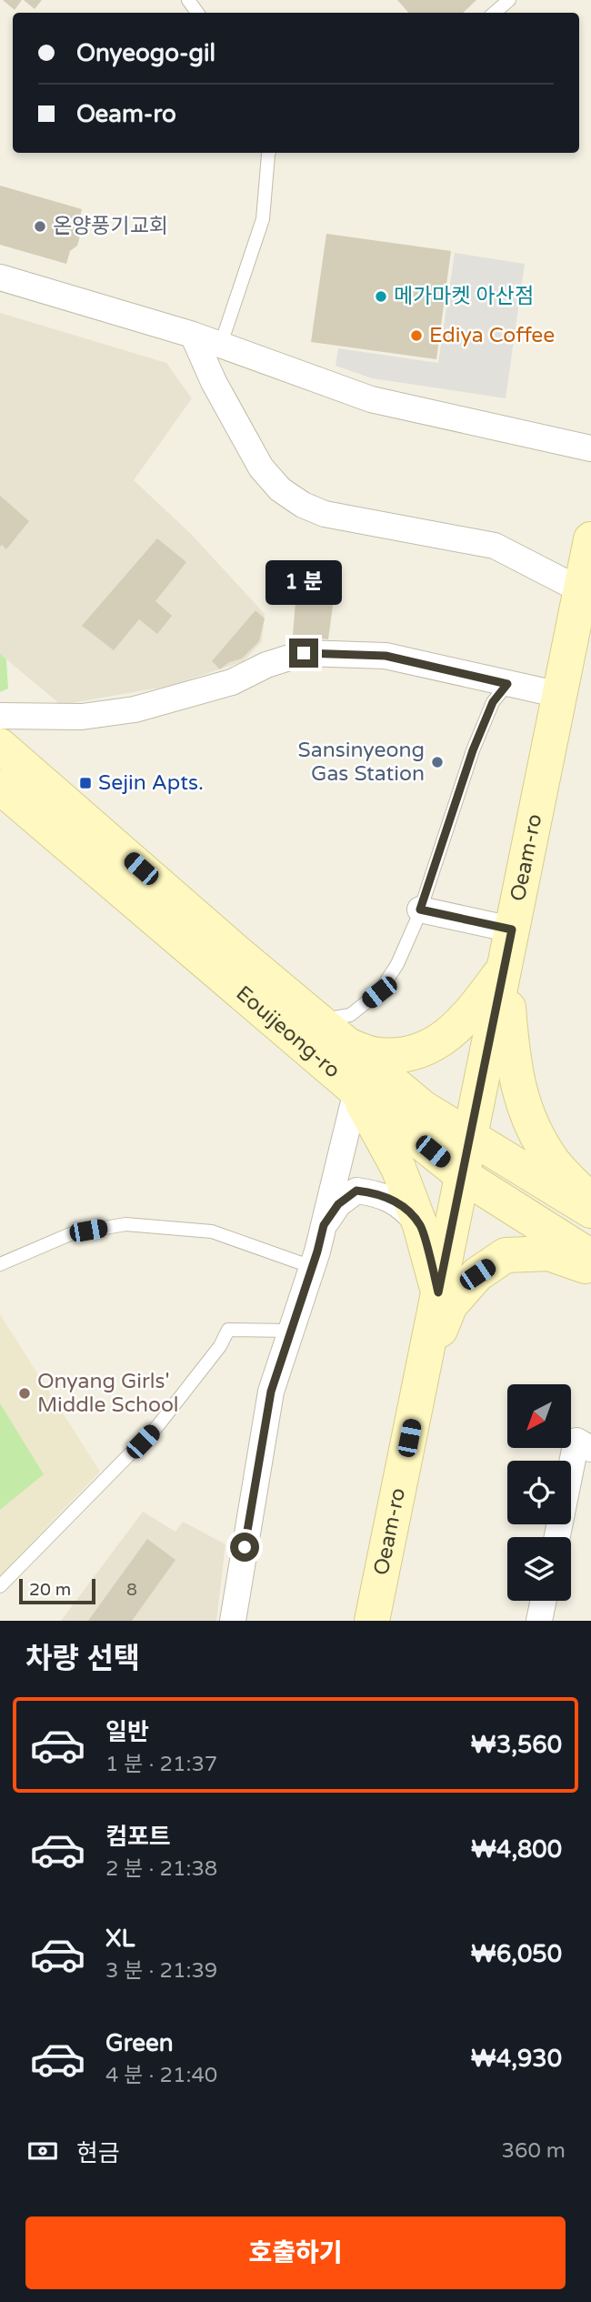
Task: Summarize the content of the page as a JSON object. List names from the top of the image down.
{
  "streets": {
    "main road": ["Oeam-ro", "Eouijeong-ro"]
  },
  "crossings": [
    ["Oeam-ro", "Eouijeong-ro"]
  ],
  "places": {
    "other": [
      "온양풍기교회",
      "메가마켓 아산점",
      "Ediya Coffee",
      "Sansinyeong Gas Station",
      "Onyang Girls' Middle School"
    ],
    "transit": ["Sejin Apts."]
  },
  "house_numbers": ["8"],
  "scale_bar": "20 m",
  "north": "bottom left",
  "page": {
    "banner": ["Onyeogo-gil", "Oeam-ro"],
    "bubble": "1 분",
    "scale": "20 m",
    "heading": "차량 선택",
    "list": [
      {
        "name": "일반",
        "note": "1 분 · 21:37",
        "value": "₩3,560"
      },
      {
        "name": "컴포트",
        "note": "2 분 · 21:38",
        "value": "₩4,800"
      },
      {
        "name": "XL",
        "note": "3 분 · 21:39",
        "value": "₩6,050"
      },
      {
        "name": "Green",
        "note": "4 분 · 21:40",
        "value": "₩4,930"
      }
    ],
    "pay": ["현금", "360 m"],
    "buttons": "호출하기"
  }
}
